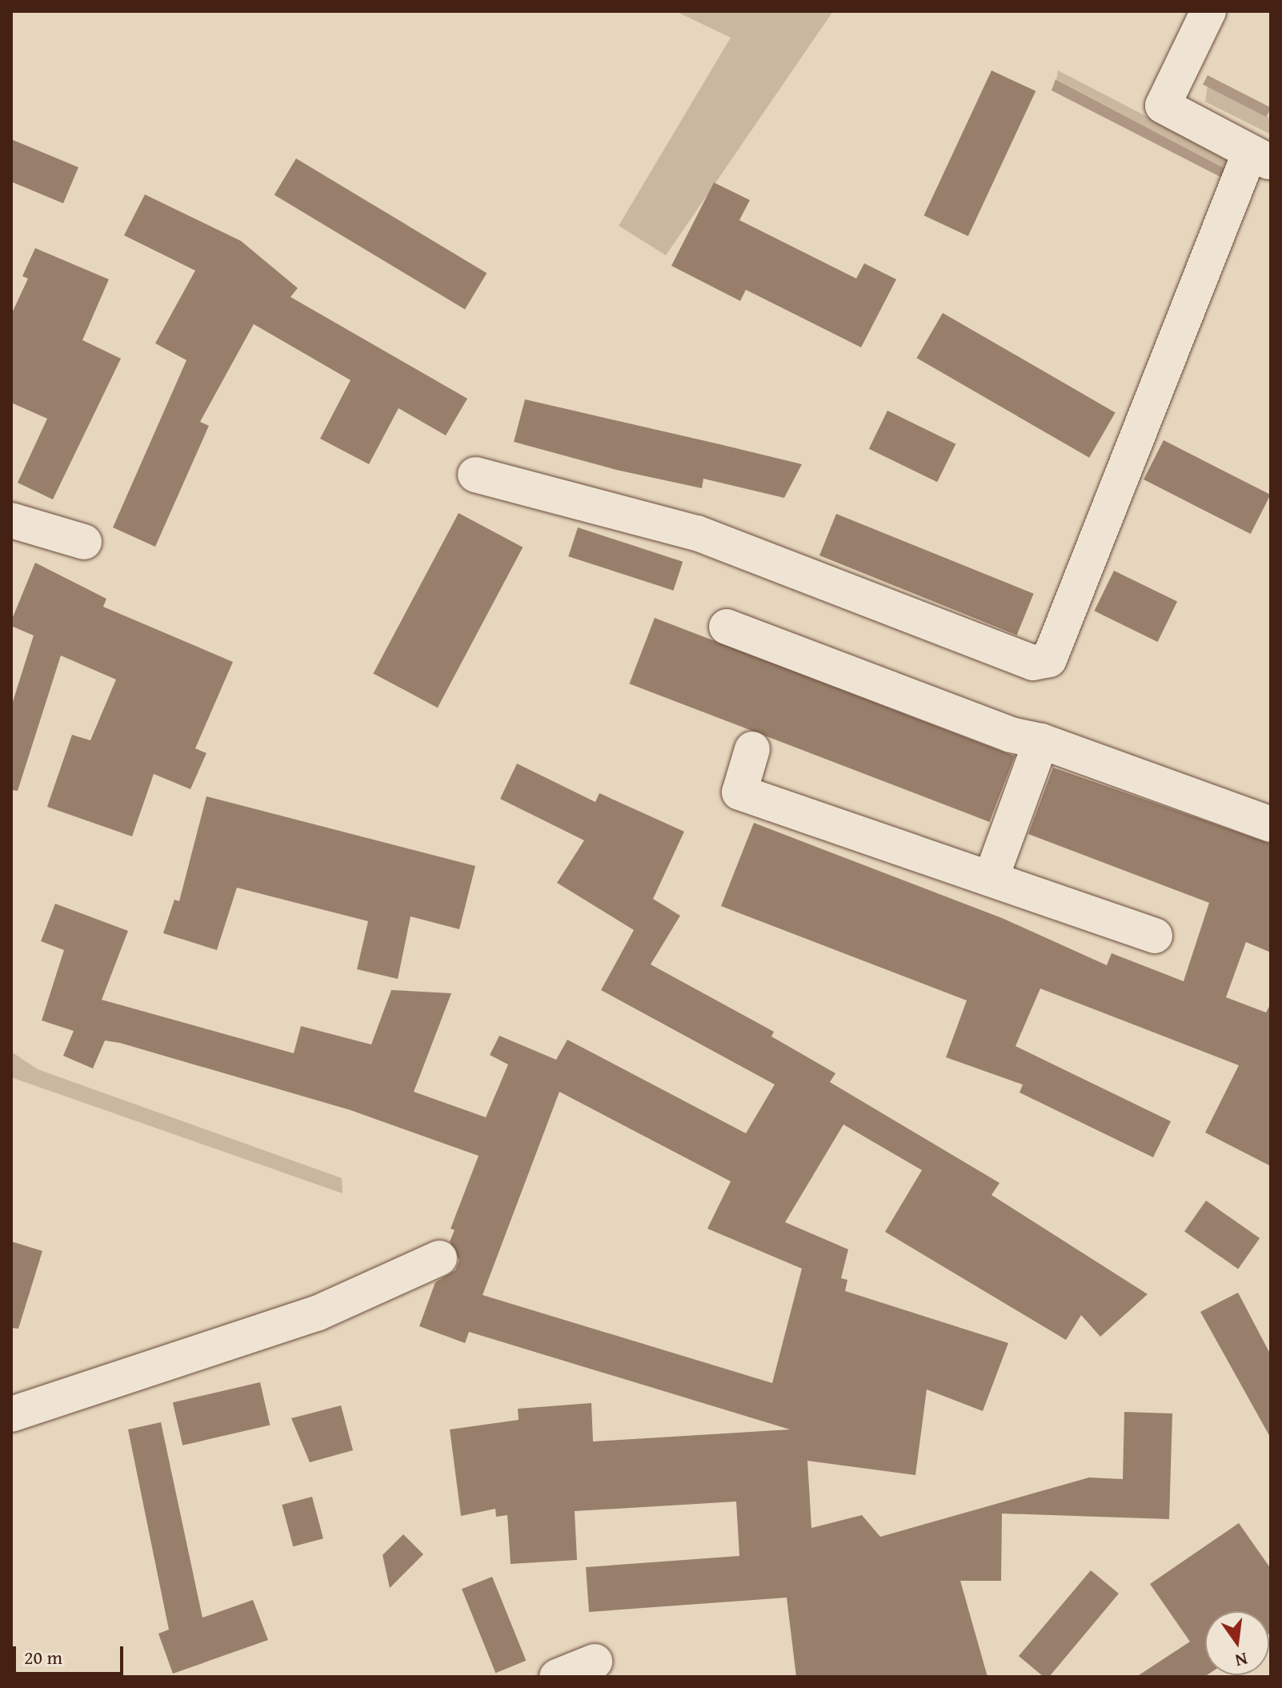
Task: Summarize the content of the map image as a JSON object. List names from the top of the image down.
{
  "scale_bar": "20 m",
  "north": "bottom"
}
